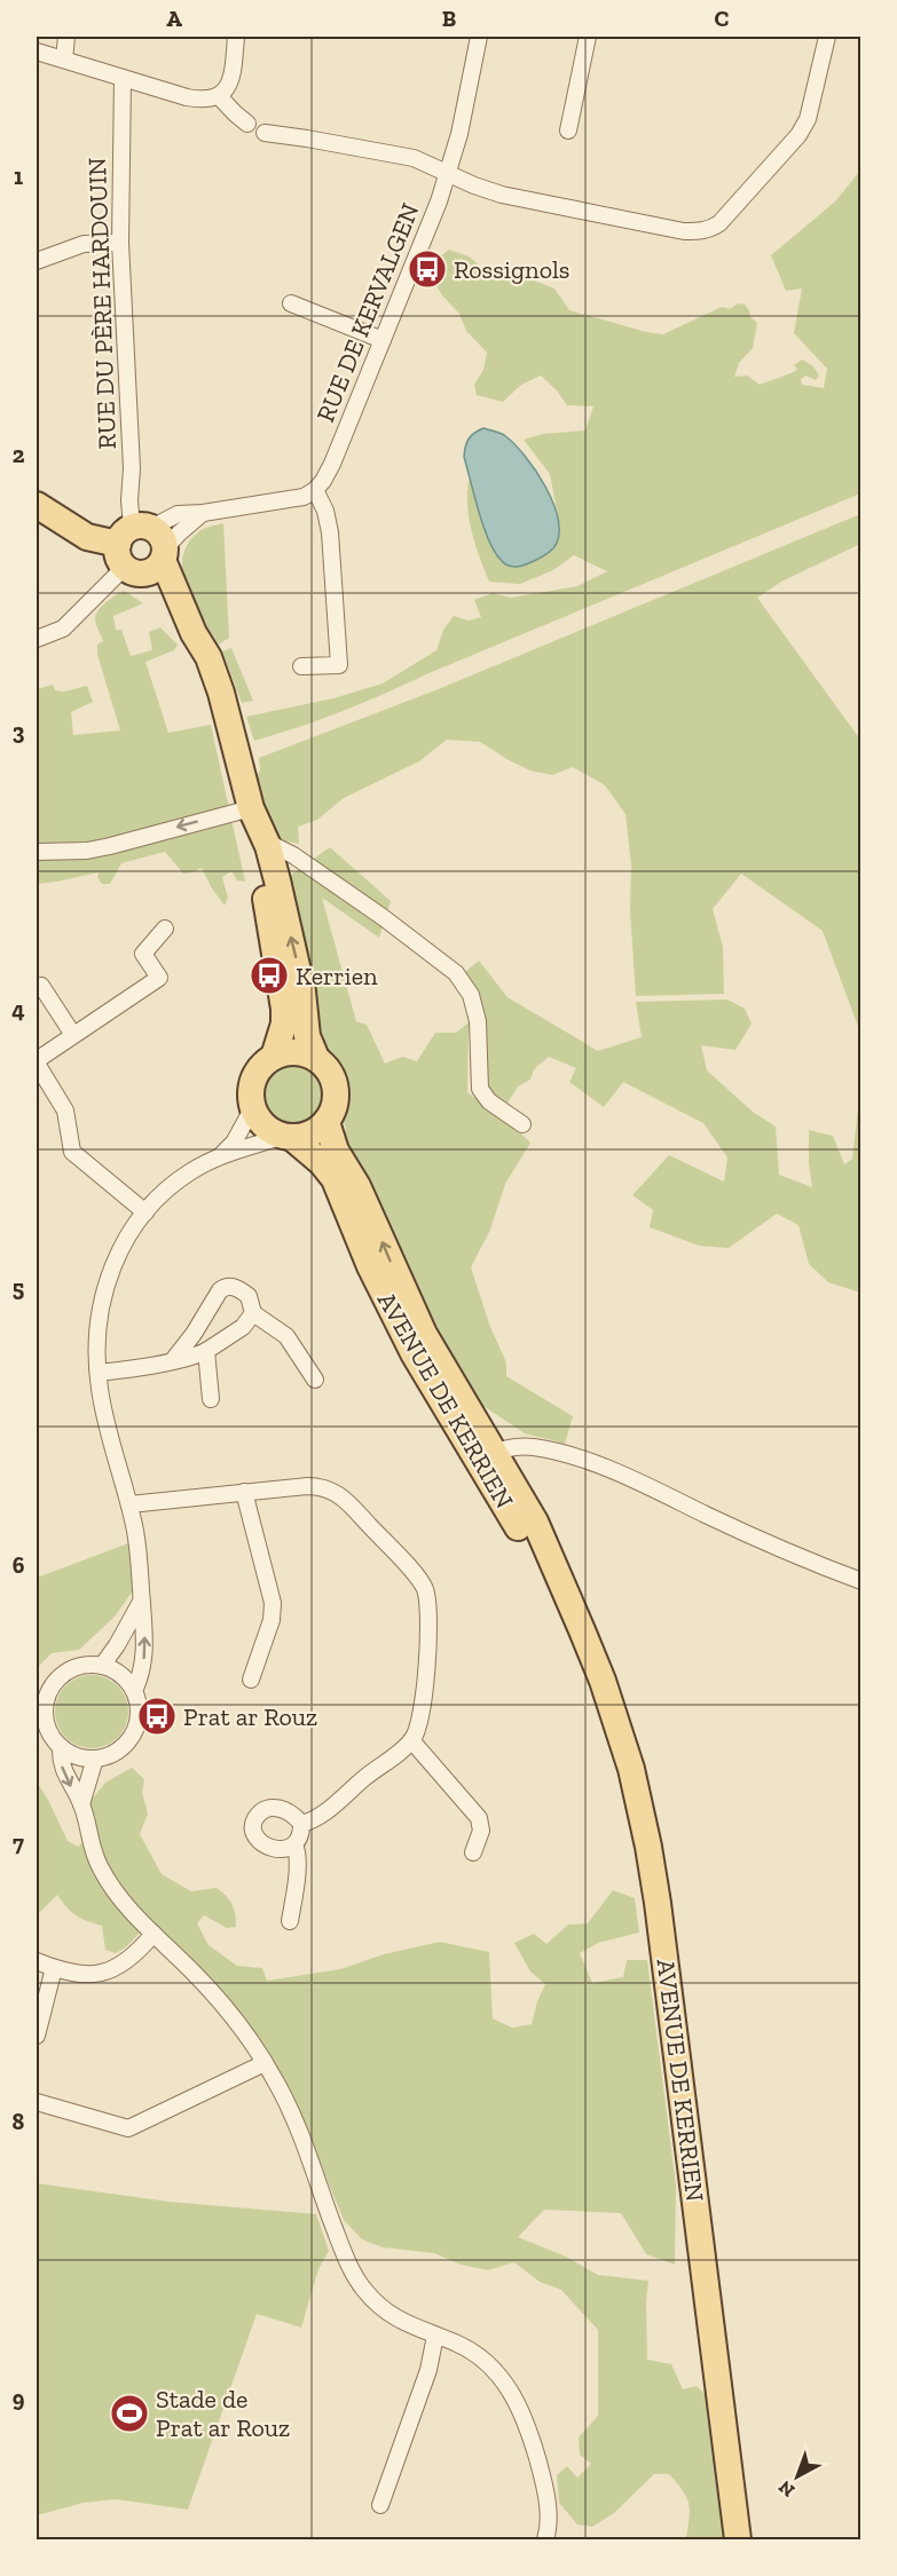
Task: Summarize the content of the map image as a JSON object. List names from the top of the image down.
{
  "streets": {
    "main road": ["AVENUE DE KERRIEN"],
    "street": ["RUE DU PÈRE HARDOUIN", "RUE DE KERVALGEN"]
  },
  "places": {
    "bus stop": ["Rossignols", "Kerrien", "Prat ar Rouz"],
    "sports": ["Stade de Prat ar Rouz"]
  },
  "north": "bottom left",
  "grid": {
    "columns": ["A", "B", "C"],
    "rows": [
      "1",
      "2",
      "3",
      "4",
      "5",
      "6",
      "7",
      "8",
      "9"
    ]
  }
}
